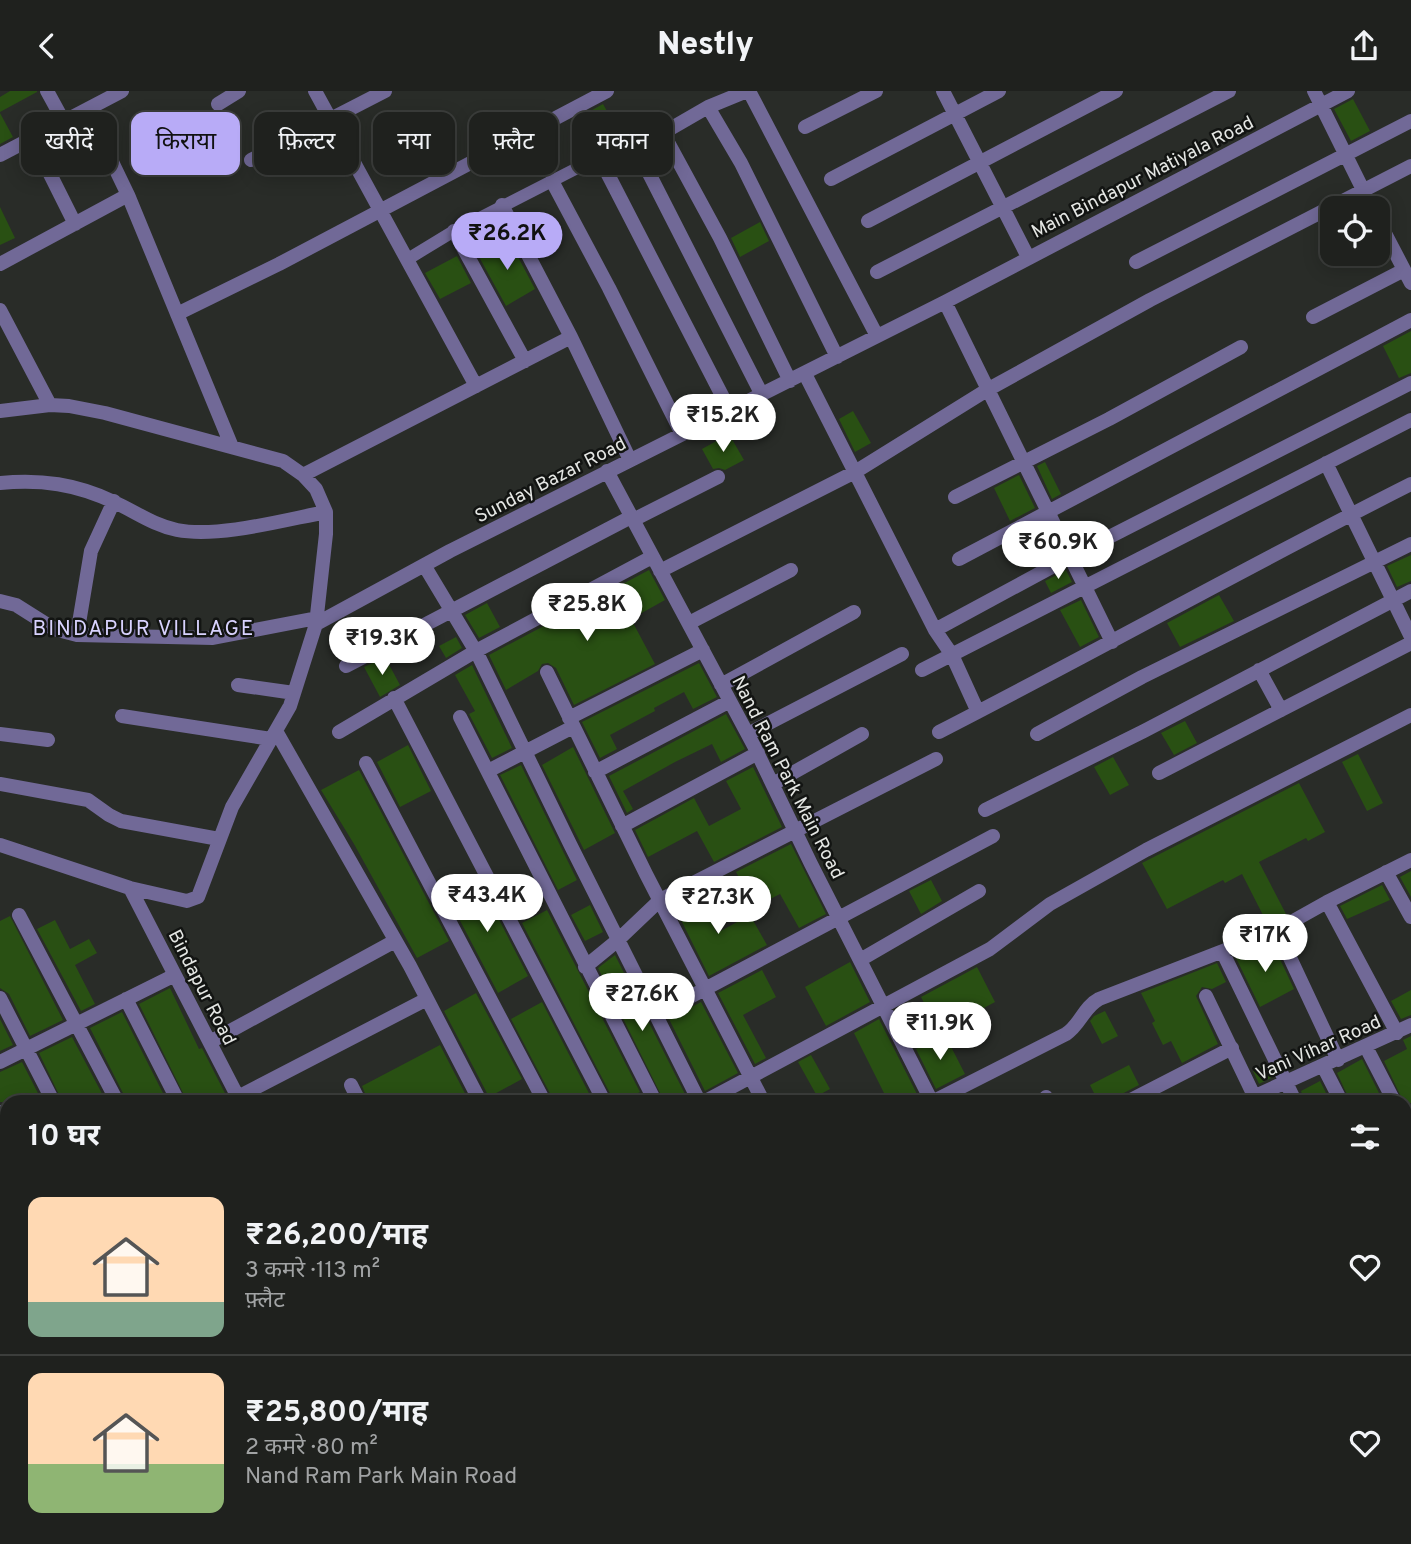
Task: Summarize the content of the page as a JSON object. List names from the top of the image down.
{
  "streets": {
    "street": [
      "Main Bindapur Matiyala Road",
      "Sunday Bazar Road",
      "Nand Ram Park Main Road",
      "Bindapur Road",
      "Vani Vihar Road"
    ]
  },
  "crossings": [
    ["Main Bindapur Matiyala Road", "Sunday Bazar Road"],
    ["Sunday Bazar Road", "Nand Ram Park Main Road"]
  ],
  "districts": ["BINDAPUR VILLAGE"],
  "page": {
    "header": "Nestly",
    "chip": [
      "खरीदें",
      "किराया",
      "फ़िल्टर",
      "नया",
      "फ़्लैट",
      "मकान"
    ],
    "price": [
      "₹26.2K",
      "₹15.2K",
      "₹60.9K",
      "₹25.8K",
      "₹19.3K",
      "₹43.4K",
      "₹27.3K",
      "₹17K",
      "₹27.6K",
      "₹11.9K"
    ],
    "heading": "10 घर",
    "list": [
      {
        "name": "₹26,200/माह",
        "note": "3 कमरे · 113 m² · फ़्लैट"
      },
      {
        "name": "₹25,800/माह",
        "note": "2 कमरे · 80 m² · Nand Ram Park Main Road"
      }
    ]
  }
}
